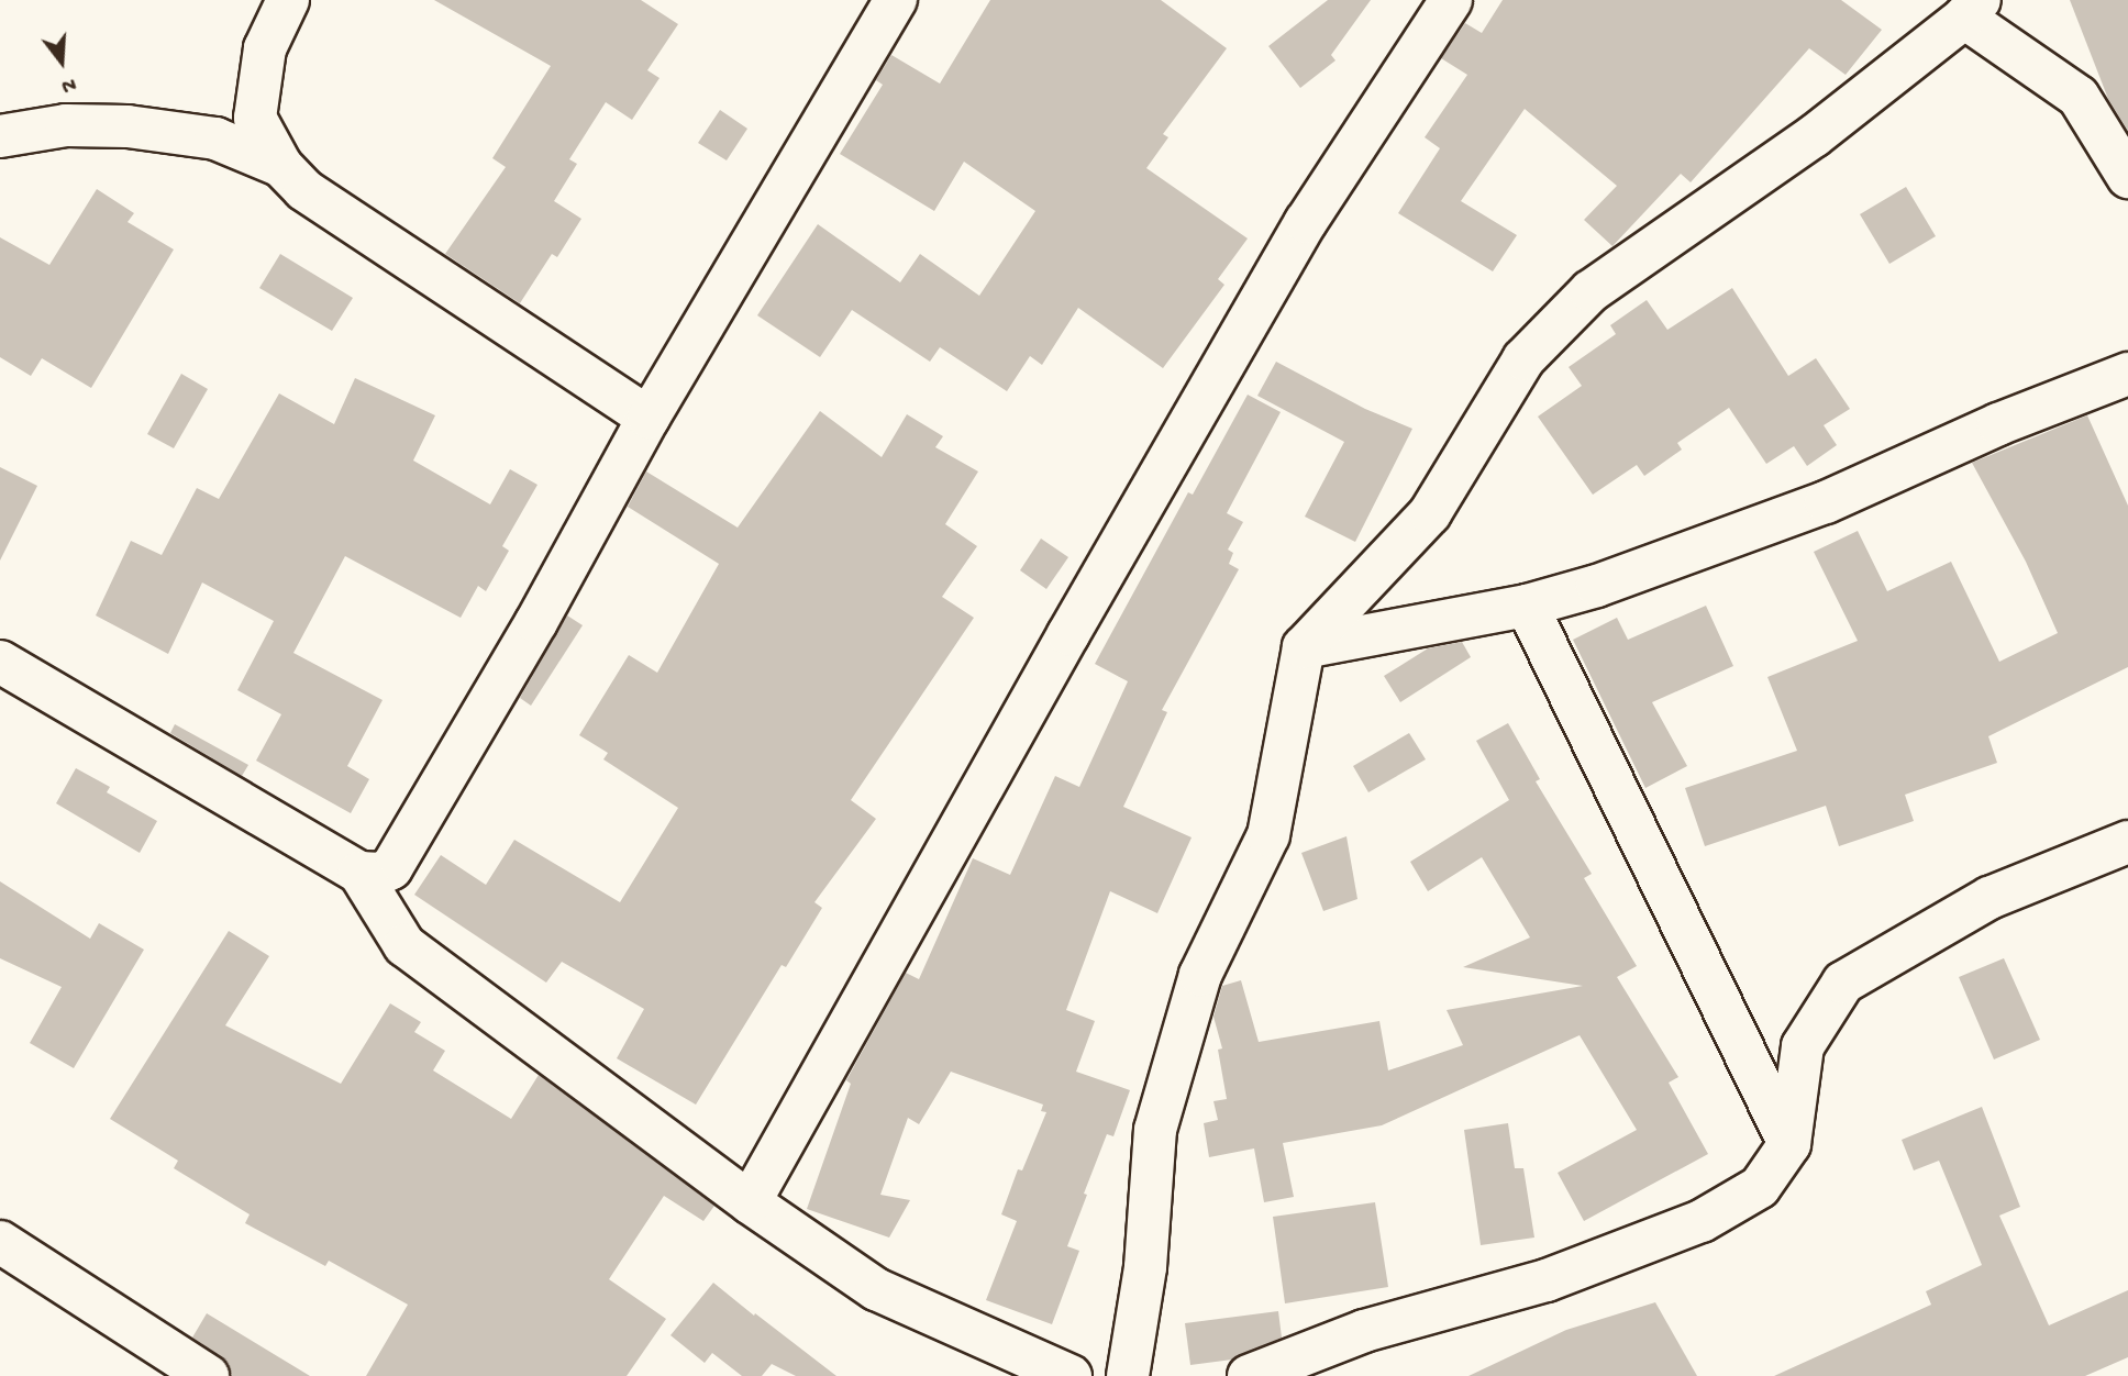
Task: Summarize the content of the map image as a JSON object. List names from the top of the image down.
{
  "north": "bottom"
}
